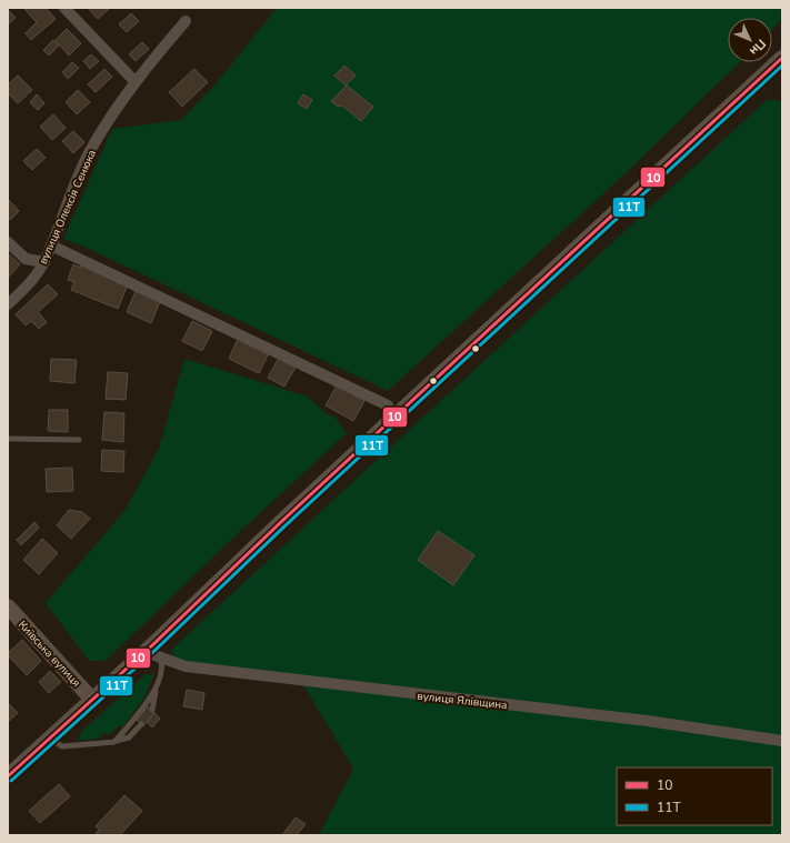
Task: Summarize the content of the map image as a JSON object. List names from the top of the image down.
{
  "streets": {
    "main road": ["Київська вулиця"],
    "street": ["вулиця Олексія Сенюка", "вулиця Ялівщина"]
  },
  "lines": ["transit line 10", "transit line 11Т"],
  "legend": ["10", "11Т"],
  "north": "bottom right"
}
